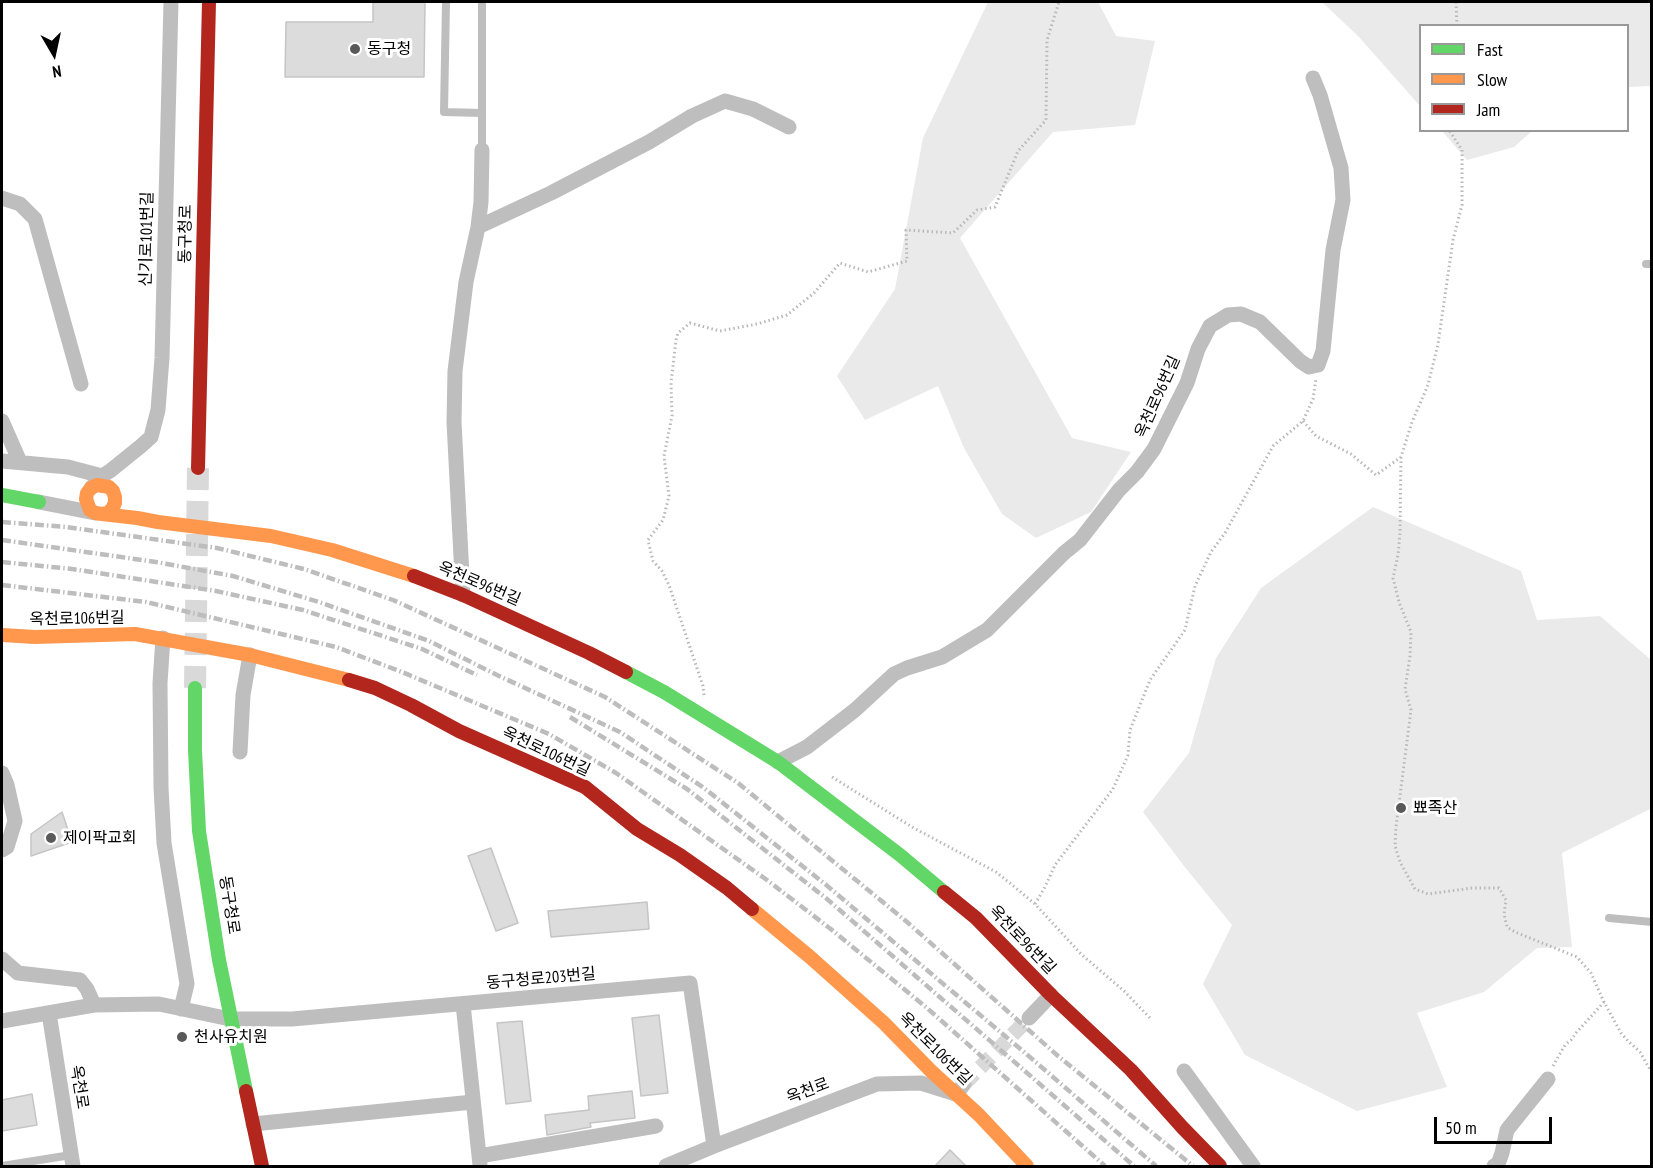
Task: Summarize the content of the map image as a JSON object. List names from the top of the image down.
{
  "streets": {
    "street": [
      "동구청로",
      "신기로101번길",
      "옥천로96번길",
      "옥천로106번길",
      "동구청로203번길",
      "옥천로"
    ]
  },
  "crossings": [
    ["동구청로", "동구청로203번길"],
    ["신기로101번길", "옥천로96번길"],
    ["옥천로106번길", "옥천로"],
    ["동구청로203번길", "옥천로"]
  ],
  "places": [
    "동구청",
    "뾰족산",
    "제이팍교회",
    "천사유치원"
  ],
  "legend": ["Fast", "Slow", "Jam"],
  "scale_bar": "50 m",
  "north": "bottom"
}
